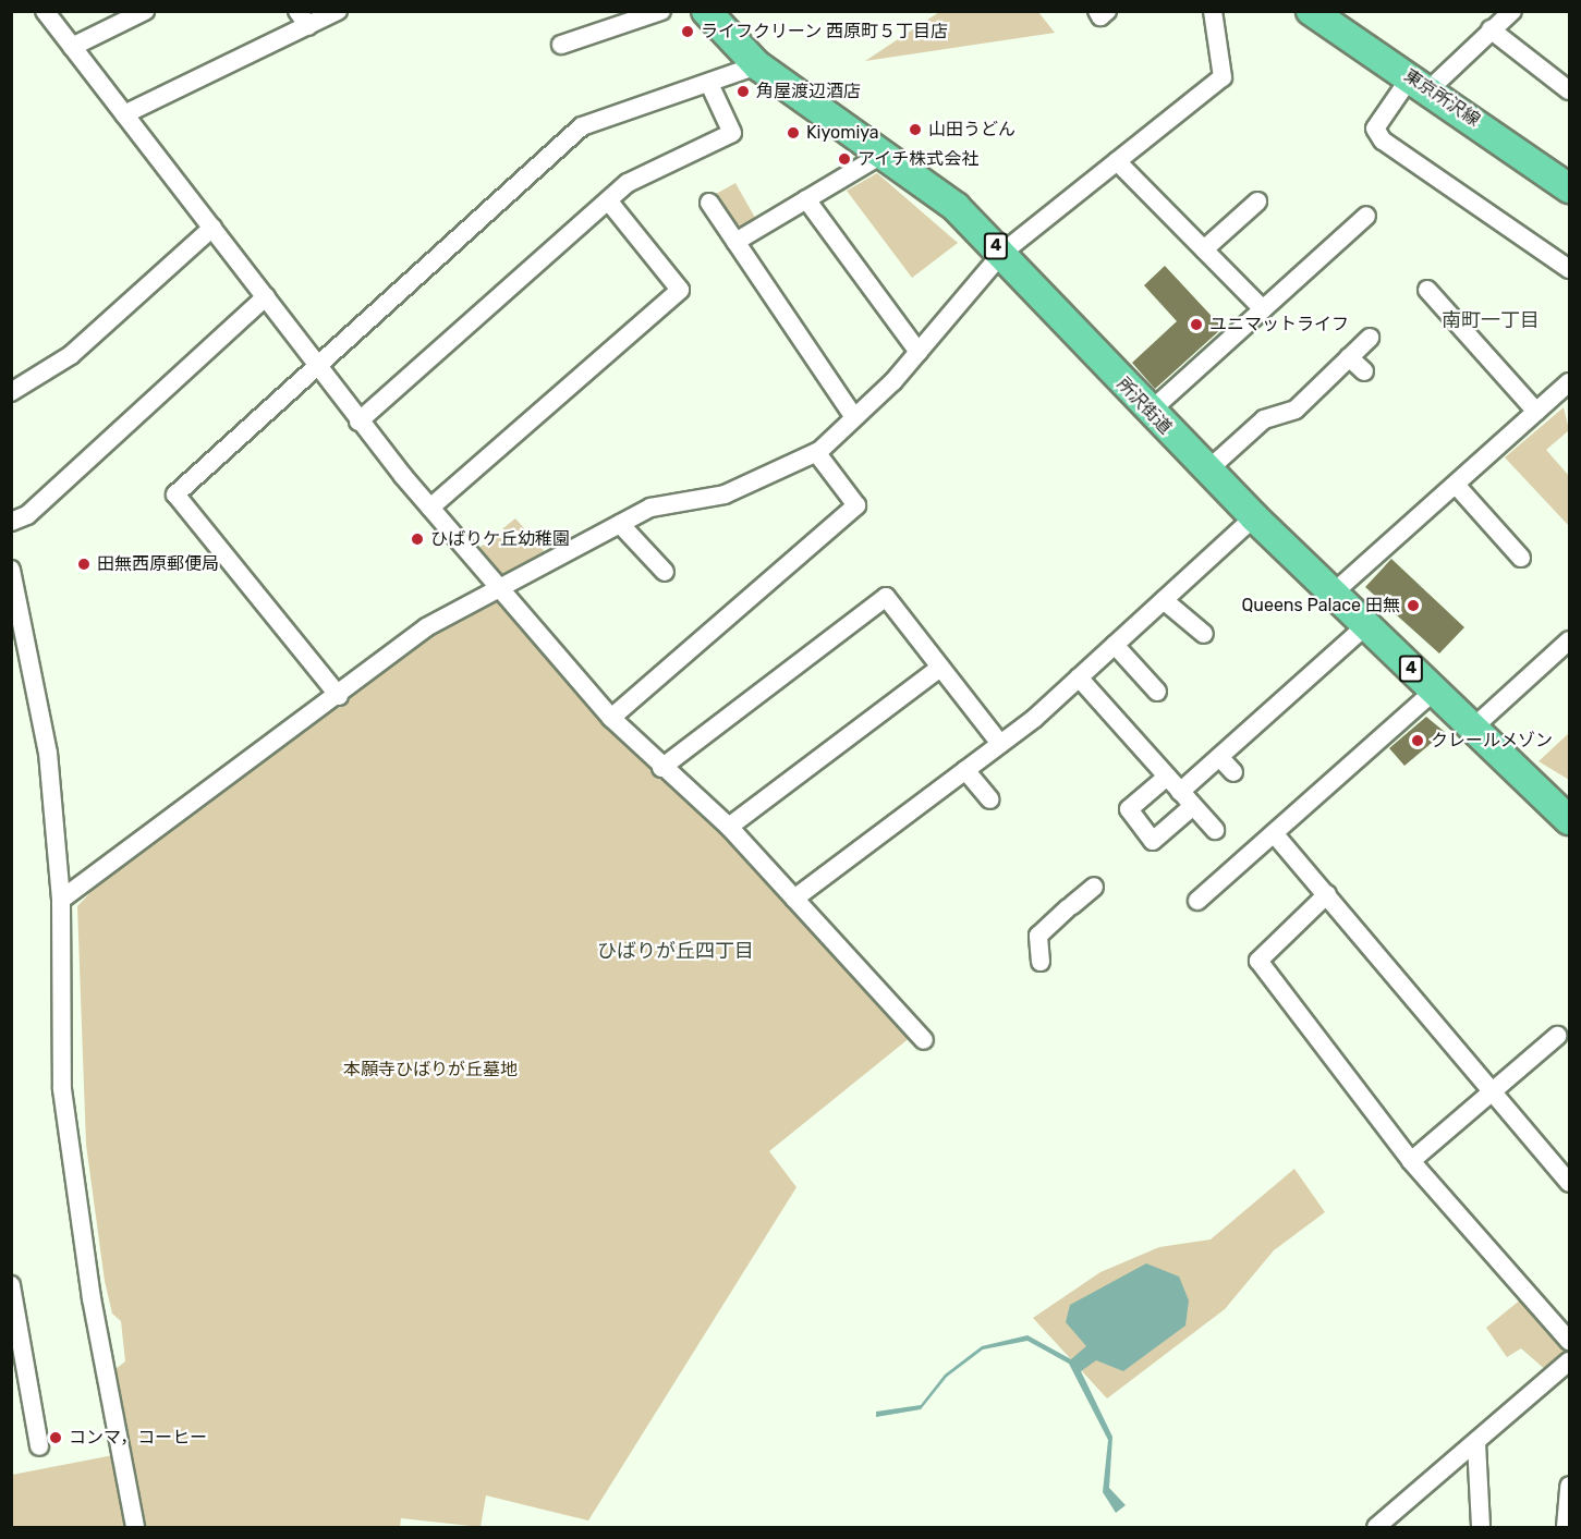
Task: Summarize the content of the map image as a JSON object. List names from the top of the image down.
{
  "streets": {
    "main road": ["東京所沢線", "4", "所沢街道"]
  },
  "districts": ["南町一丁目", "ひばりが丘四丁目"],
  "parks": ["本願寺ひばりが丘墓地"],
  "places": [
    "ライフクリーン 西原町５丁目店",
    "角屋渡辺酒店",
    "山田うどん",
    "Kiyomiya",
    "アイチ株式会社",
    "ユニマットライフ",
    "ひばりケ丘幼稚園",
    "田無西原郵便局",
    "Queens Palace 田無",
    "クレールメゾン",
    "コンマ，コーヒー"
  ]
}
